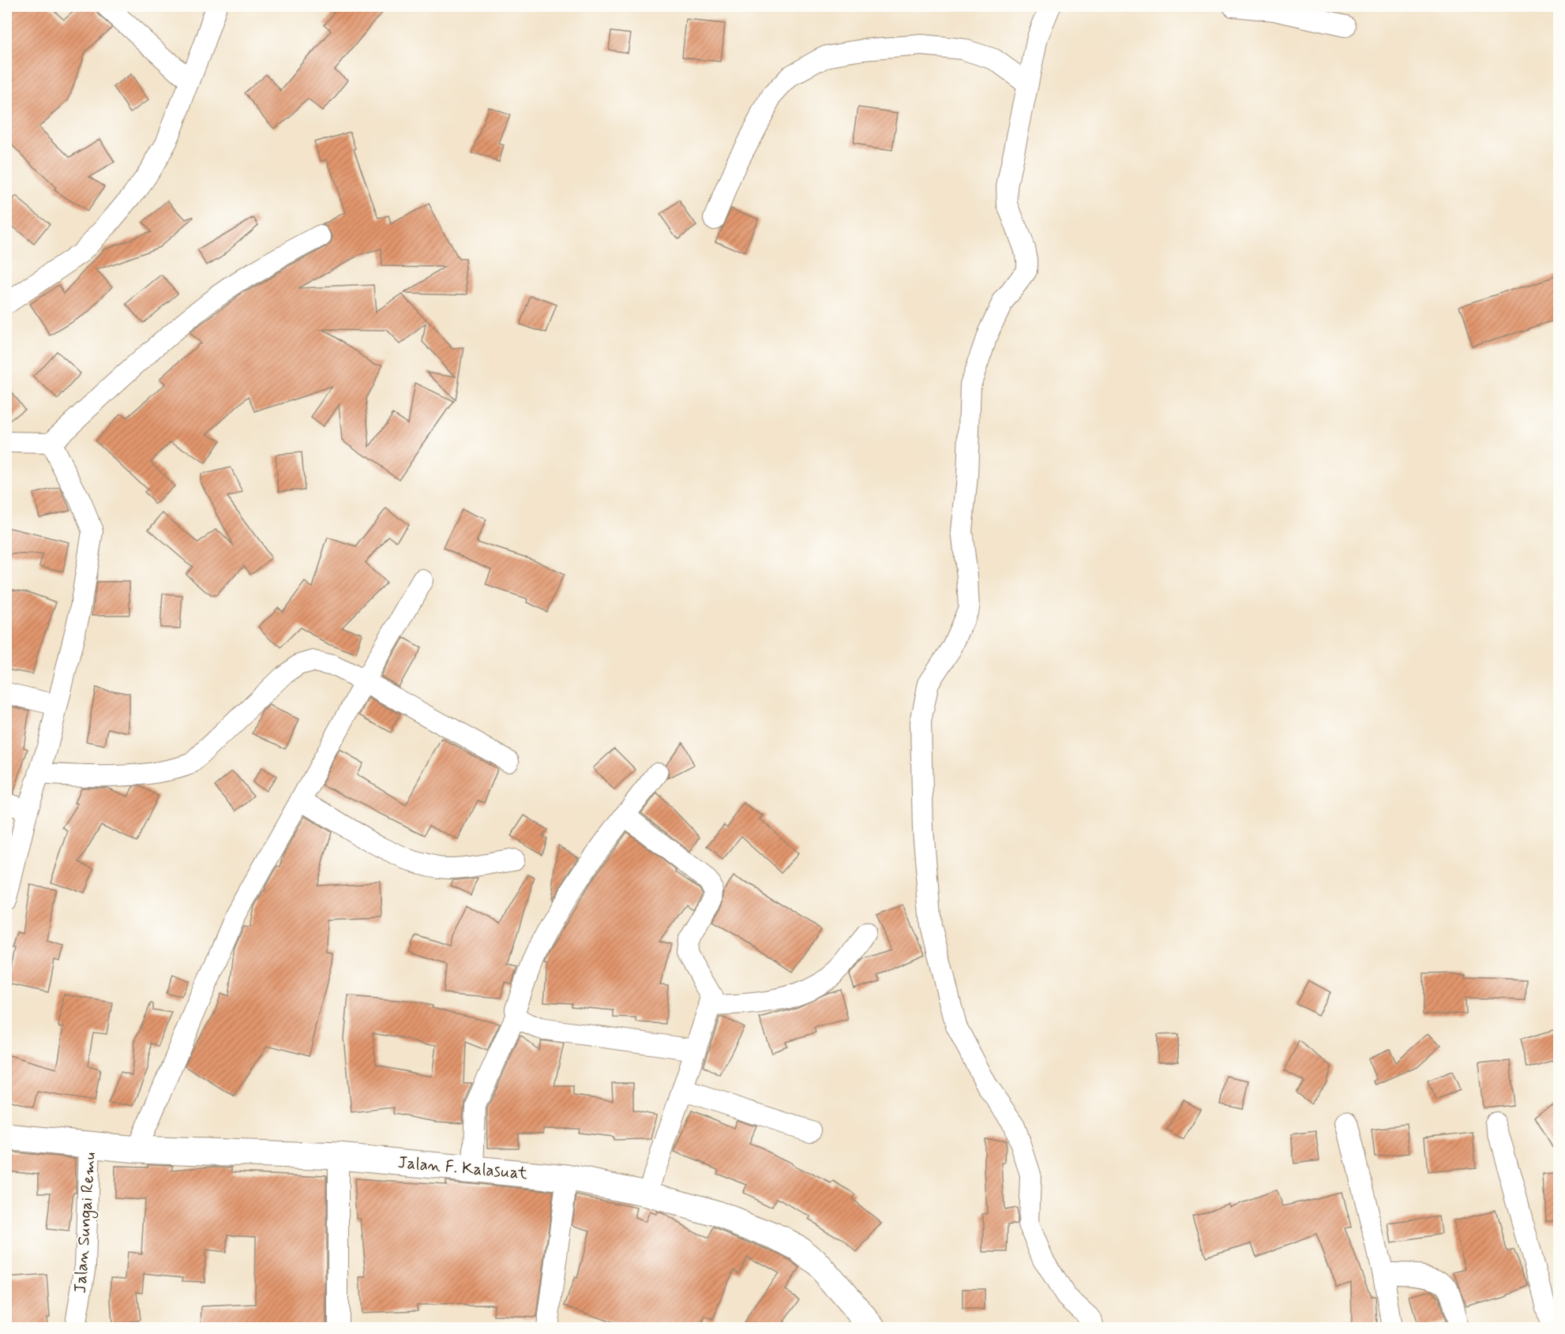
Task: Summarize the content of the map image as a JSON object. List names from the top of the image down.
{
  "streets": {
    "street": ["Jalan F. Kalasuat", "Jalan Sungai Remu"]
  },
  "crossings": [
    ["Jalan F. Kalasuat", "Jalan Sungai Remu"]
  ]
}
